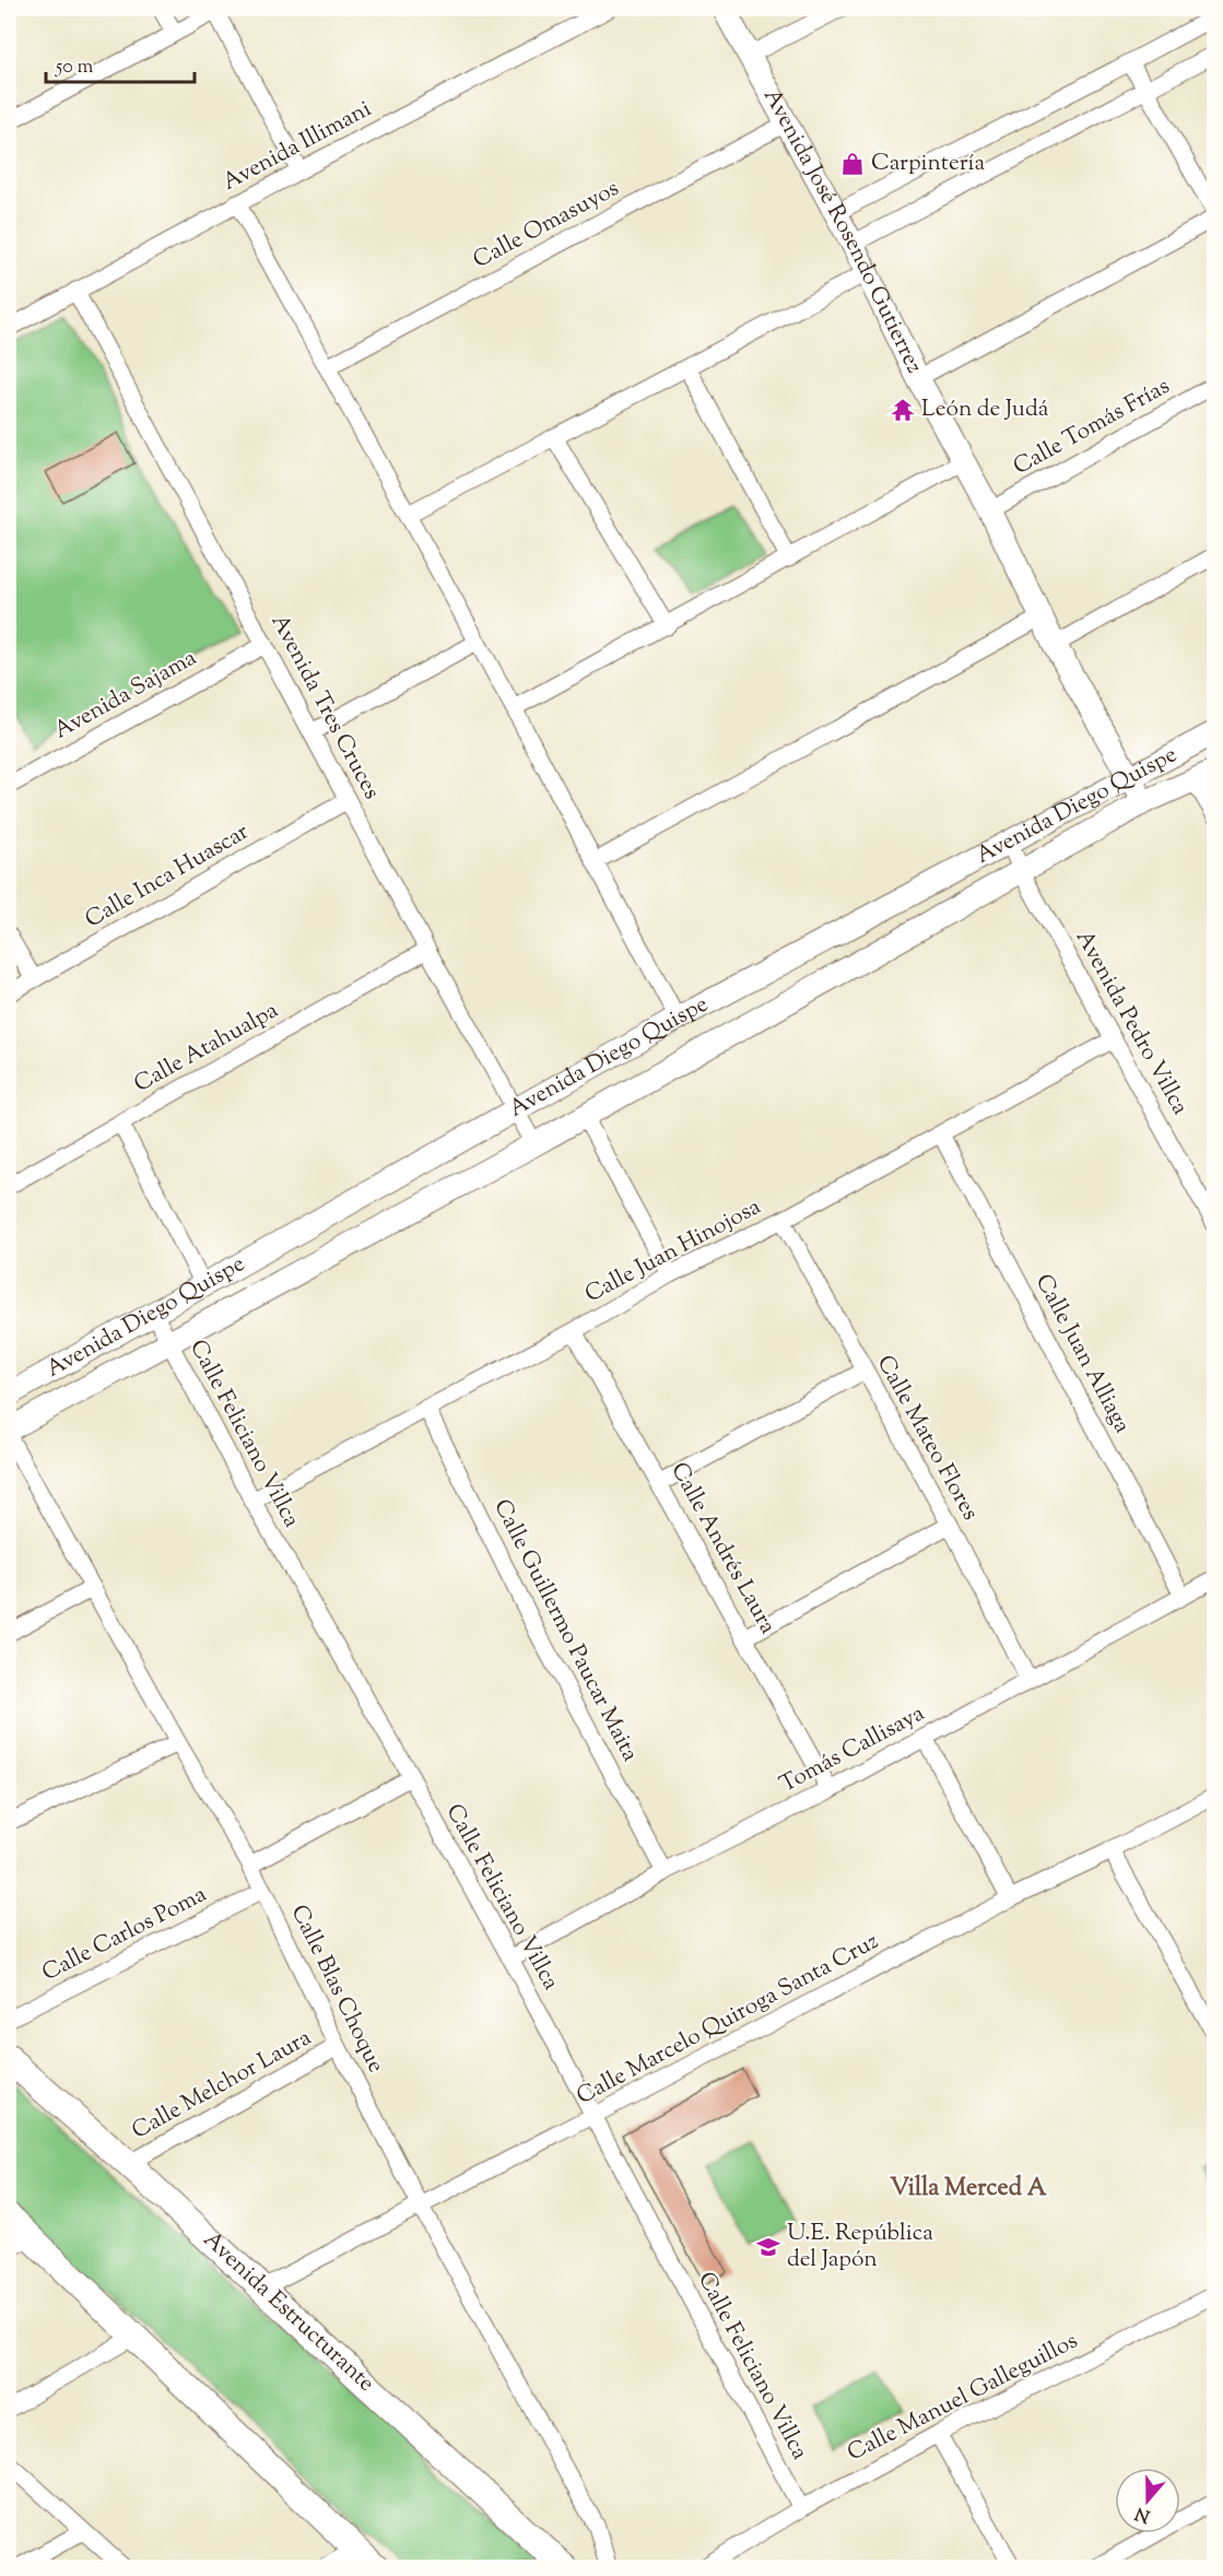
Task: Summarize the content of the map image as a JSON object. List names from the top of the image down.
{
  "streets": {
    "main road": ["Avenida Estructurante"],
    "street": [
      "Avenida Illimani",
      "Calle Omasuyos",
      "Avenida José Rosendo Gutierrez",
      "Calle Tomás Frías",
      "Avenida Sajama",
      "Avenida Tres Cruces",
      "Avenida Diego Quispe",
      "Calle Inca Huascar",
      "Avenida Pedro Villca",
      "Calle Atahualpa",
      "Calle Juan Hinojosa",
      "Calle Juan Alliaga",
      "Calle Feliciano Villca",
      "Calle Mateo Flores",
      "Calle Andrés Laura",
      "Calle Guillermo Paucar Maita",
      "Tomás Callisaya",
      "Calle Carlos Poma",
      "Calle Blas Choque",
      "Calle Marcelo Quiroga Santa Cruz",
      "Calle Melchor Laura",
      "Calle Manuel Galleguillos"
    ]
  },
  "crossings": [
    ["Avenida Illimani", "Avenida Tres Cruces"],
    ["Calle Omasuyos", "Avenida José Rosendo Gutierrez"],
    ["Avenida José Rosendo Gutierrez", "Calle Tomás Frías"],
    ["Avenida José Rosendo Gutierrez", "Avenida Diego Quispe"],
    ["Avenida Sajama", "Avenida Tres Cruces"],
    ["Avenida Tres Cruces", "Avenida Diego Quispe"],
    ["Avenida Tres Cruces", "Calle Inca Huascar"],
    ["Avenida Tres Cruces", "Calle Atahualpa"],
    ["Avenida Diego Quispe", "Avenida Pedro Villca"],
    ["Avenida Diego Quispe", "Calle Feliciano Villca"],
    ["Avenida Pedro Villca", "Calle Juan Hinojosa"],
    ["Calle Juan Hinojosa", "Calle Juan Alliaga"],
    ["Calle Juan Hinojosa", "Calle Feliciano Villca"],
    ["Calle Juan Hinojosa", "Calle Mateo Flores"],
    ["Calle Juan Hinojosa", "Calle Andrés Laura"],
    ["Calle Juan Hinojosa", "Calle Guillermo Paucar Maita"],
    ["Calle Juan Alliaga", "Tomás Callisaya"],
    ["Calle Feliciano Villca", "Tomás Callisaya"],
    ["Calle Feliciano Villca", "Calle Marcelo Quiroga Santa Cruz"],
    ["Calle Feliciano Villca", "Calle Manuel Galleguillos"],
    ["Calle Mateo Flores", "Tomás Callisaya"],
    ["Calle Andrés Laura", "Tomás Callisaya"],
    ["Calle Guillermo Paucar Maita", "Tomás Callisaya"],
    ["Calle Carlos Poma", "Calle Blas Choque"],
    ["Calle Blas Choque", "Calle Marcelo Quiroga Santa Cruz"],
    ["Calle Blas Choque", "Calle Melchor Laura"],
    ["Calle Marcelo Quiroga Santa Cruz", "Avenida Estructurante"],
    ["Calle Melchor Laura", "Avenida Estructurante"]
  ],
  "districts": ["Villa Merced A"],
  "places": {
    "shop": ["Carpintería"],
    "temple": ["León de Judá"],
    "school or university": ["U.E. República del Japón"]
  },
  "scale_bar": "50 m",
  "north": "bottom"
}
